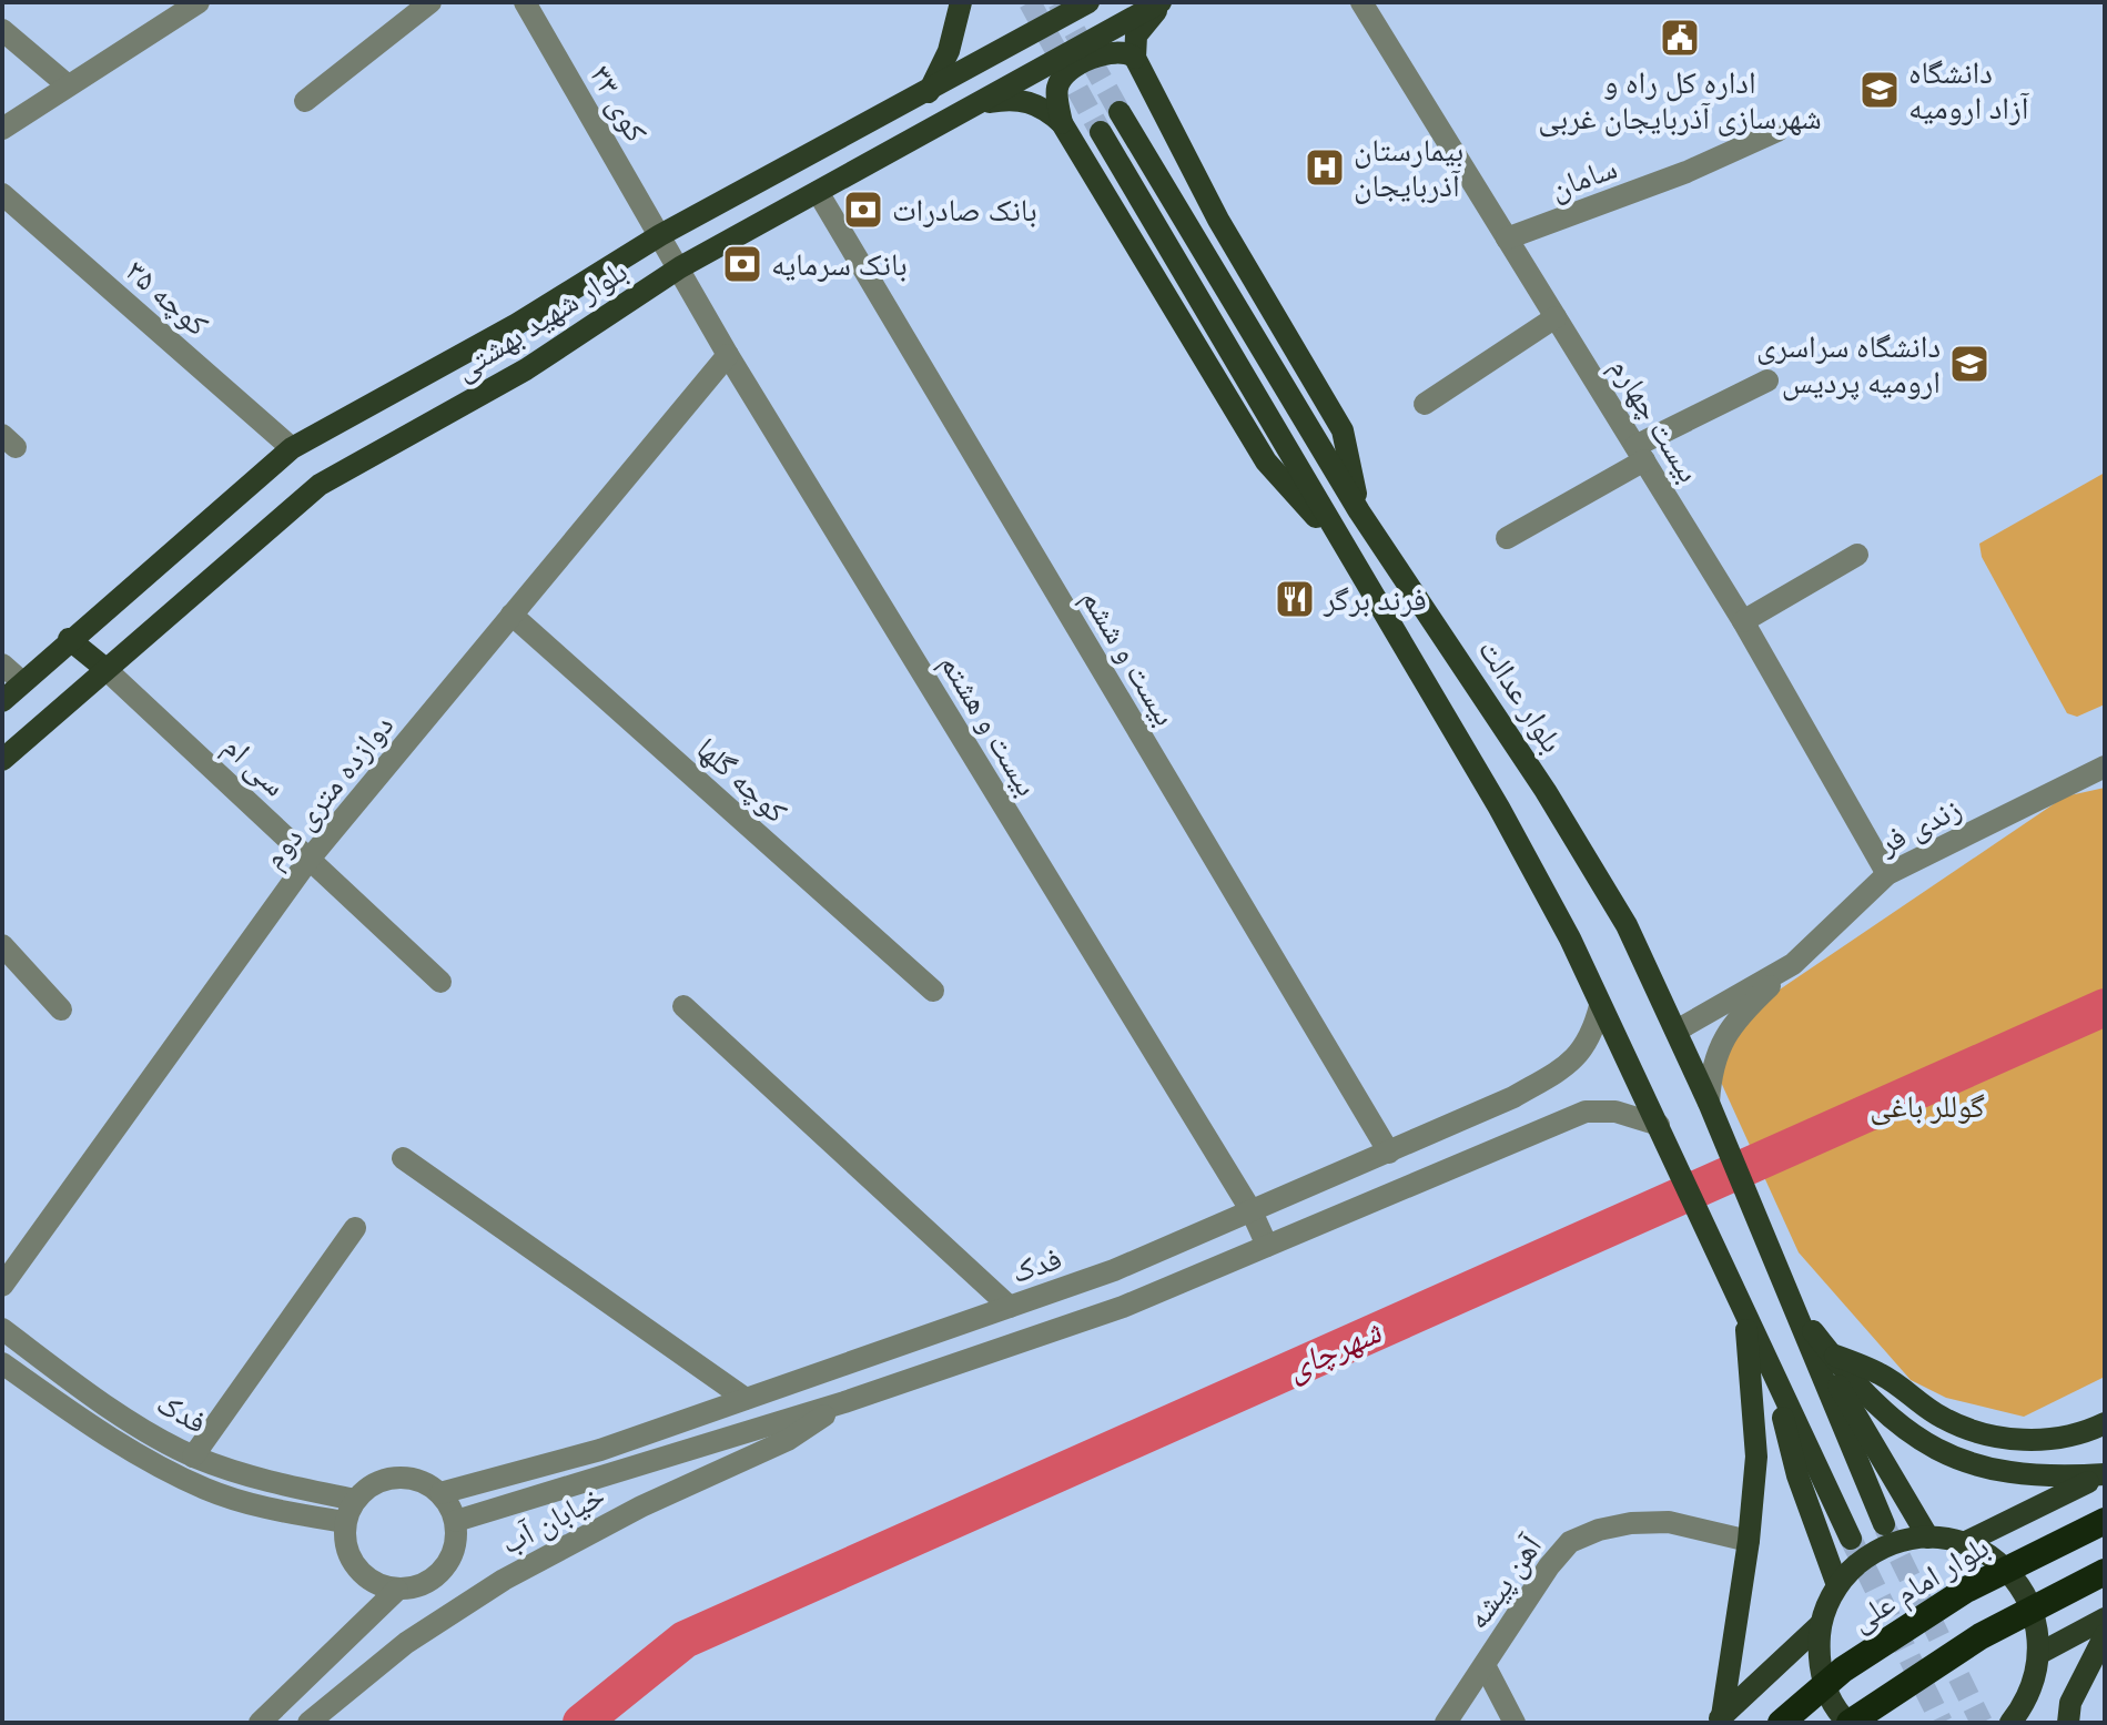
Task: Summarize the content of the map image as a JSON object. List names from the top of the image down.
{
  "streets": {
    "highway": ["بلوار امام علی"],
    "main road": ["بلوار شهید بهشتی", "بلوار عدالت"],
    "street": [
      "کوی ۳۳",
      "سامان",
      "کوچه ۳۵",
      "بیست چهارم",
      "بیست و ششم",
      "بیست و هشتم",
      "سی ام",
      "کوچه گلها",
      "دوازده متری دوم",
      "زندی فر",
      "فدک",
      "خیابان آب",
      "آهن پیشه"
    ]
  },
  "crossings": [
    ["کوی ۳۳", "بلوار شهید بهشتی"],
    ["کوی ۳۳", "بیست و هشتم"],
    ["سامان", "بیست چهارم"],
    ["کوچه ۳۵", "بلوار شهید بهشتی"],
    ["بلوار شهید بهشتی", "بیست و ششم"],
    ["بلوار شهید بهشتی", "بیست و هشتم"],
    ["بلوار شهید بهشتی", "سی ام"],
    ["بیست چهارم", "زندی فر"],
    ["بیست و ششم", "فدک"],
    ["بلوار عدالت", "زندی فر"],
    ["بیست و هشتم", "دوازده متری دوم"],
    ["بیست و هشتم", "فدک"],
    ["سی ام", "دوازده متری دوم"],
    ["کوچه گلها", "دوازده متری دوم"]
  ],
  "water": ["شهرچای"],
  "parks": ["گوللر باغی"],
  "places": {
    "public building": ["اداره کل راه و شهرسازی آذربایجان غربی"],
    "school or university": ["دانشگاه آزاد ارومیه", "دانشگاه سراسری ارومیه پردیس"],
    "hospital": ["بیمارستان آذربایجان"],
    "bank": ["بانک صادرات", "بانک سرمایه"],
    "restaurant": ["فرند برگر"]
  }
}
